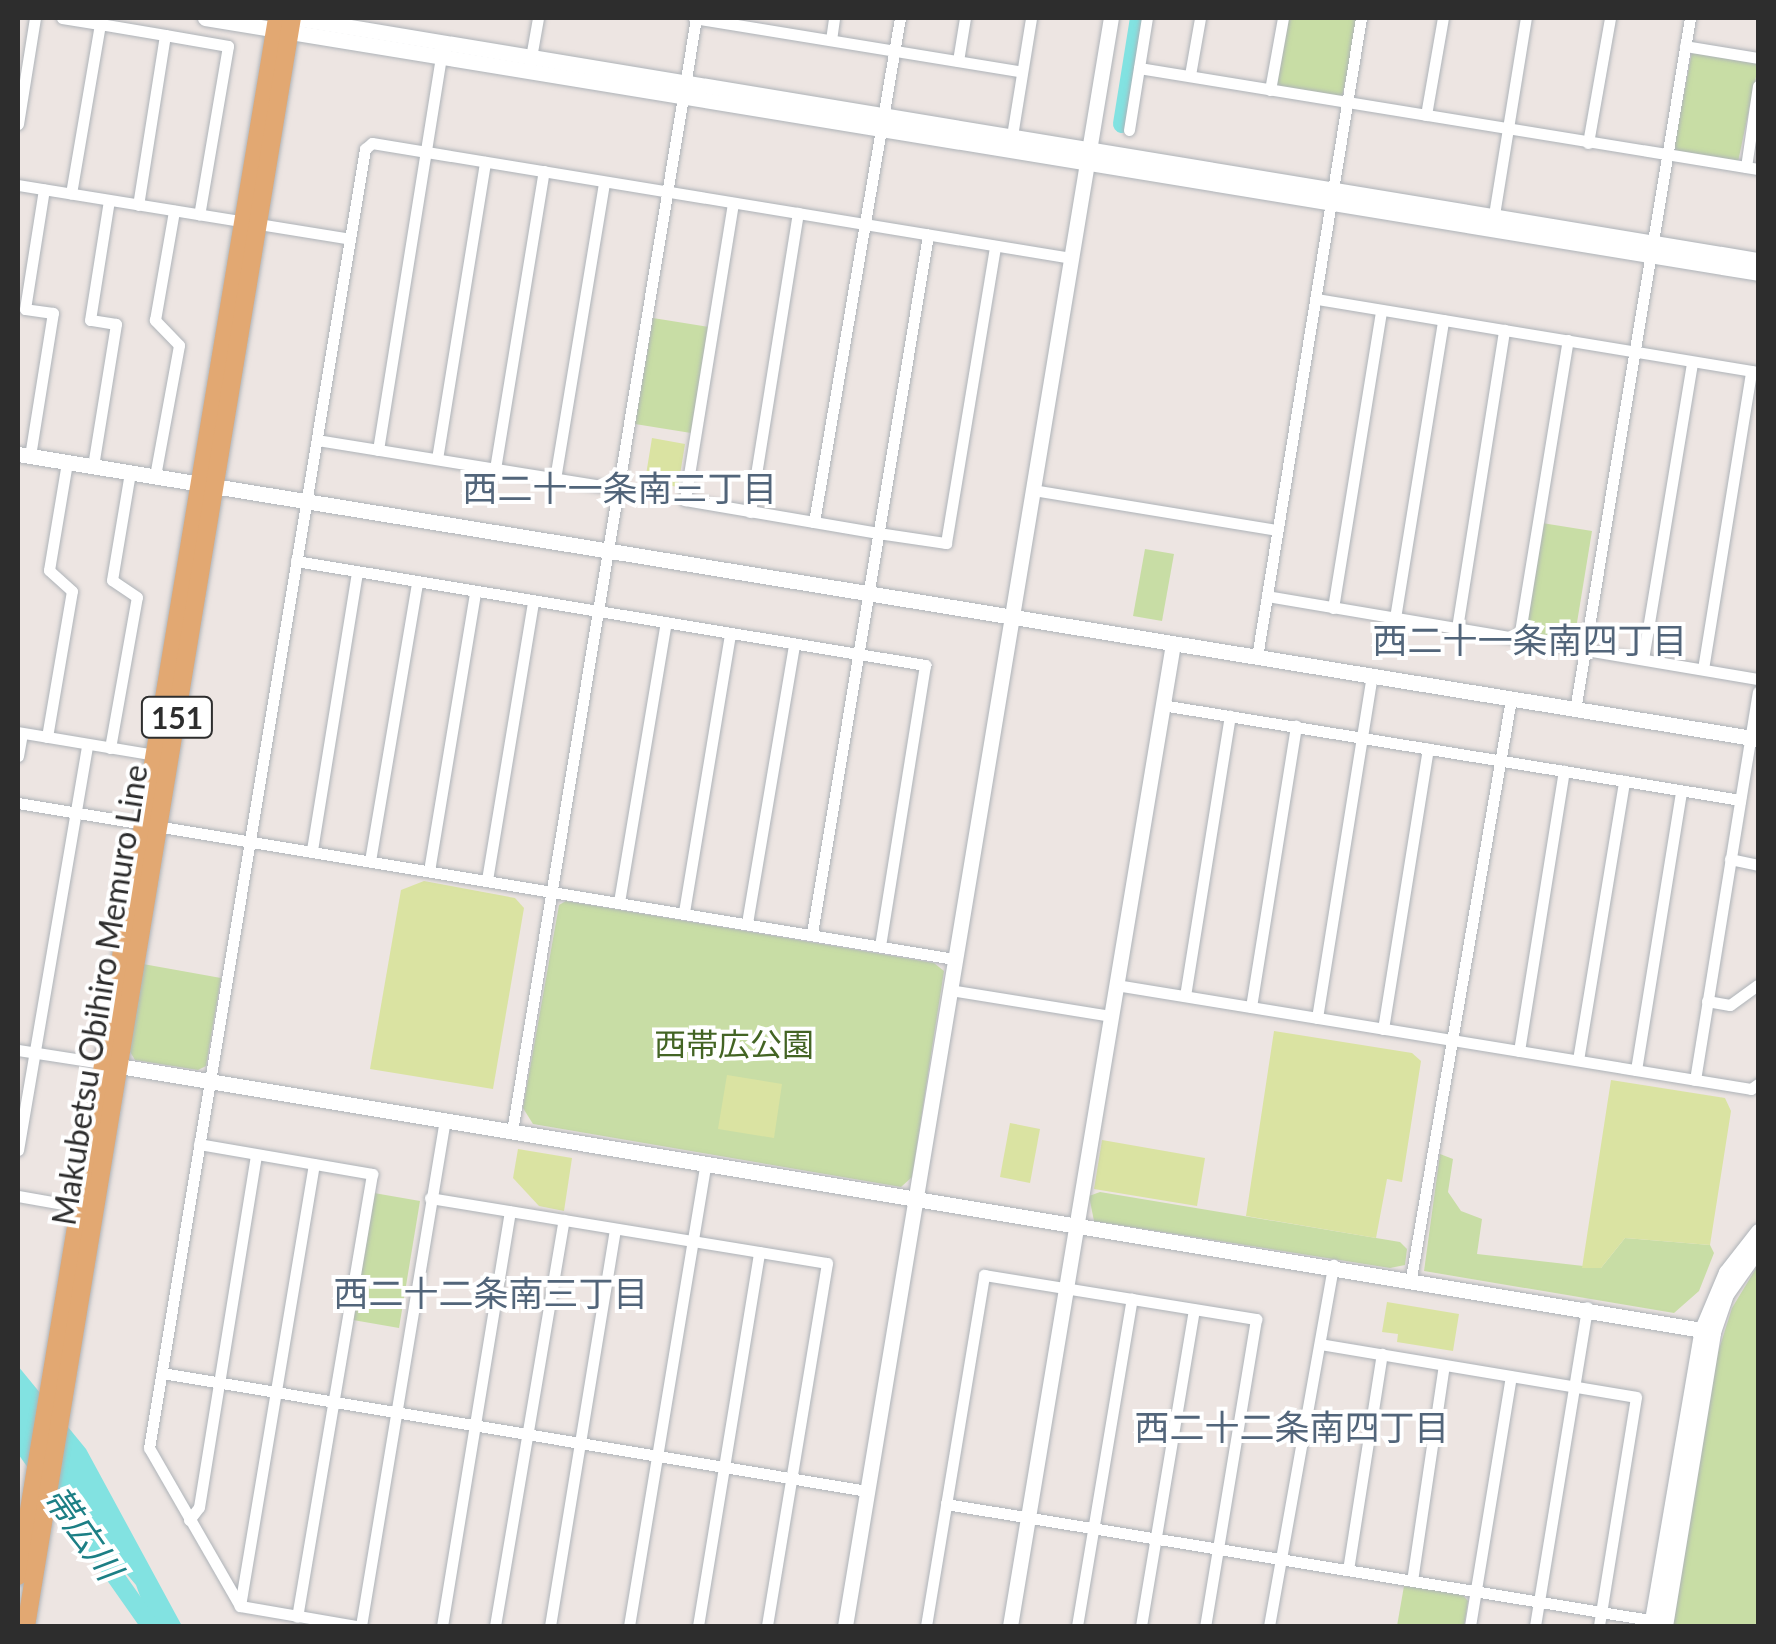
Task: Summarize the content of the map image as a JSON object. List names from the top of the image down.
{
  "streets": {
    "main road": ["151", "Makubetsu Obihiro Memuro Line"]
  },
  "districts": [
    "西二十一条南三丁目",
    "西二十一条南四丁目",
    "西二十二条南三丁目",
    "西二十二条南四丁目"
  ],
  "water": ["帯広川"],
  "parks": ["西帯広公園"]
}
